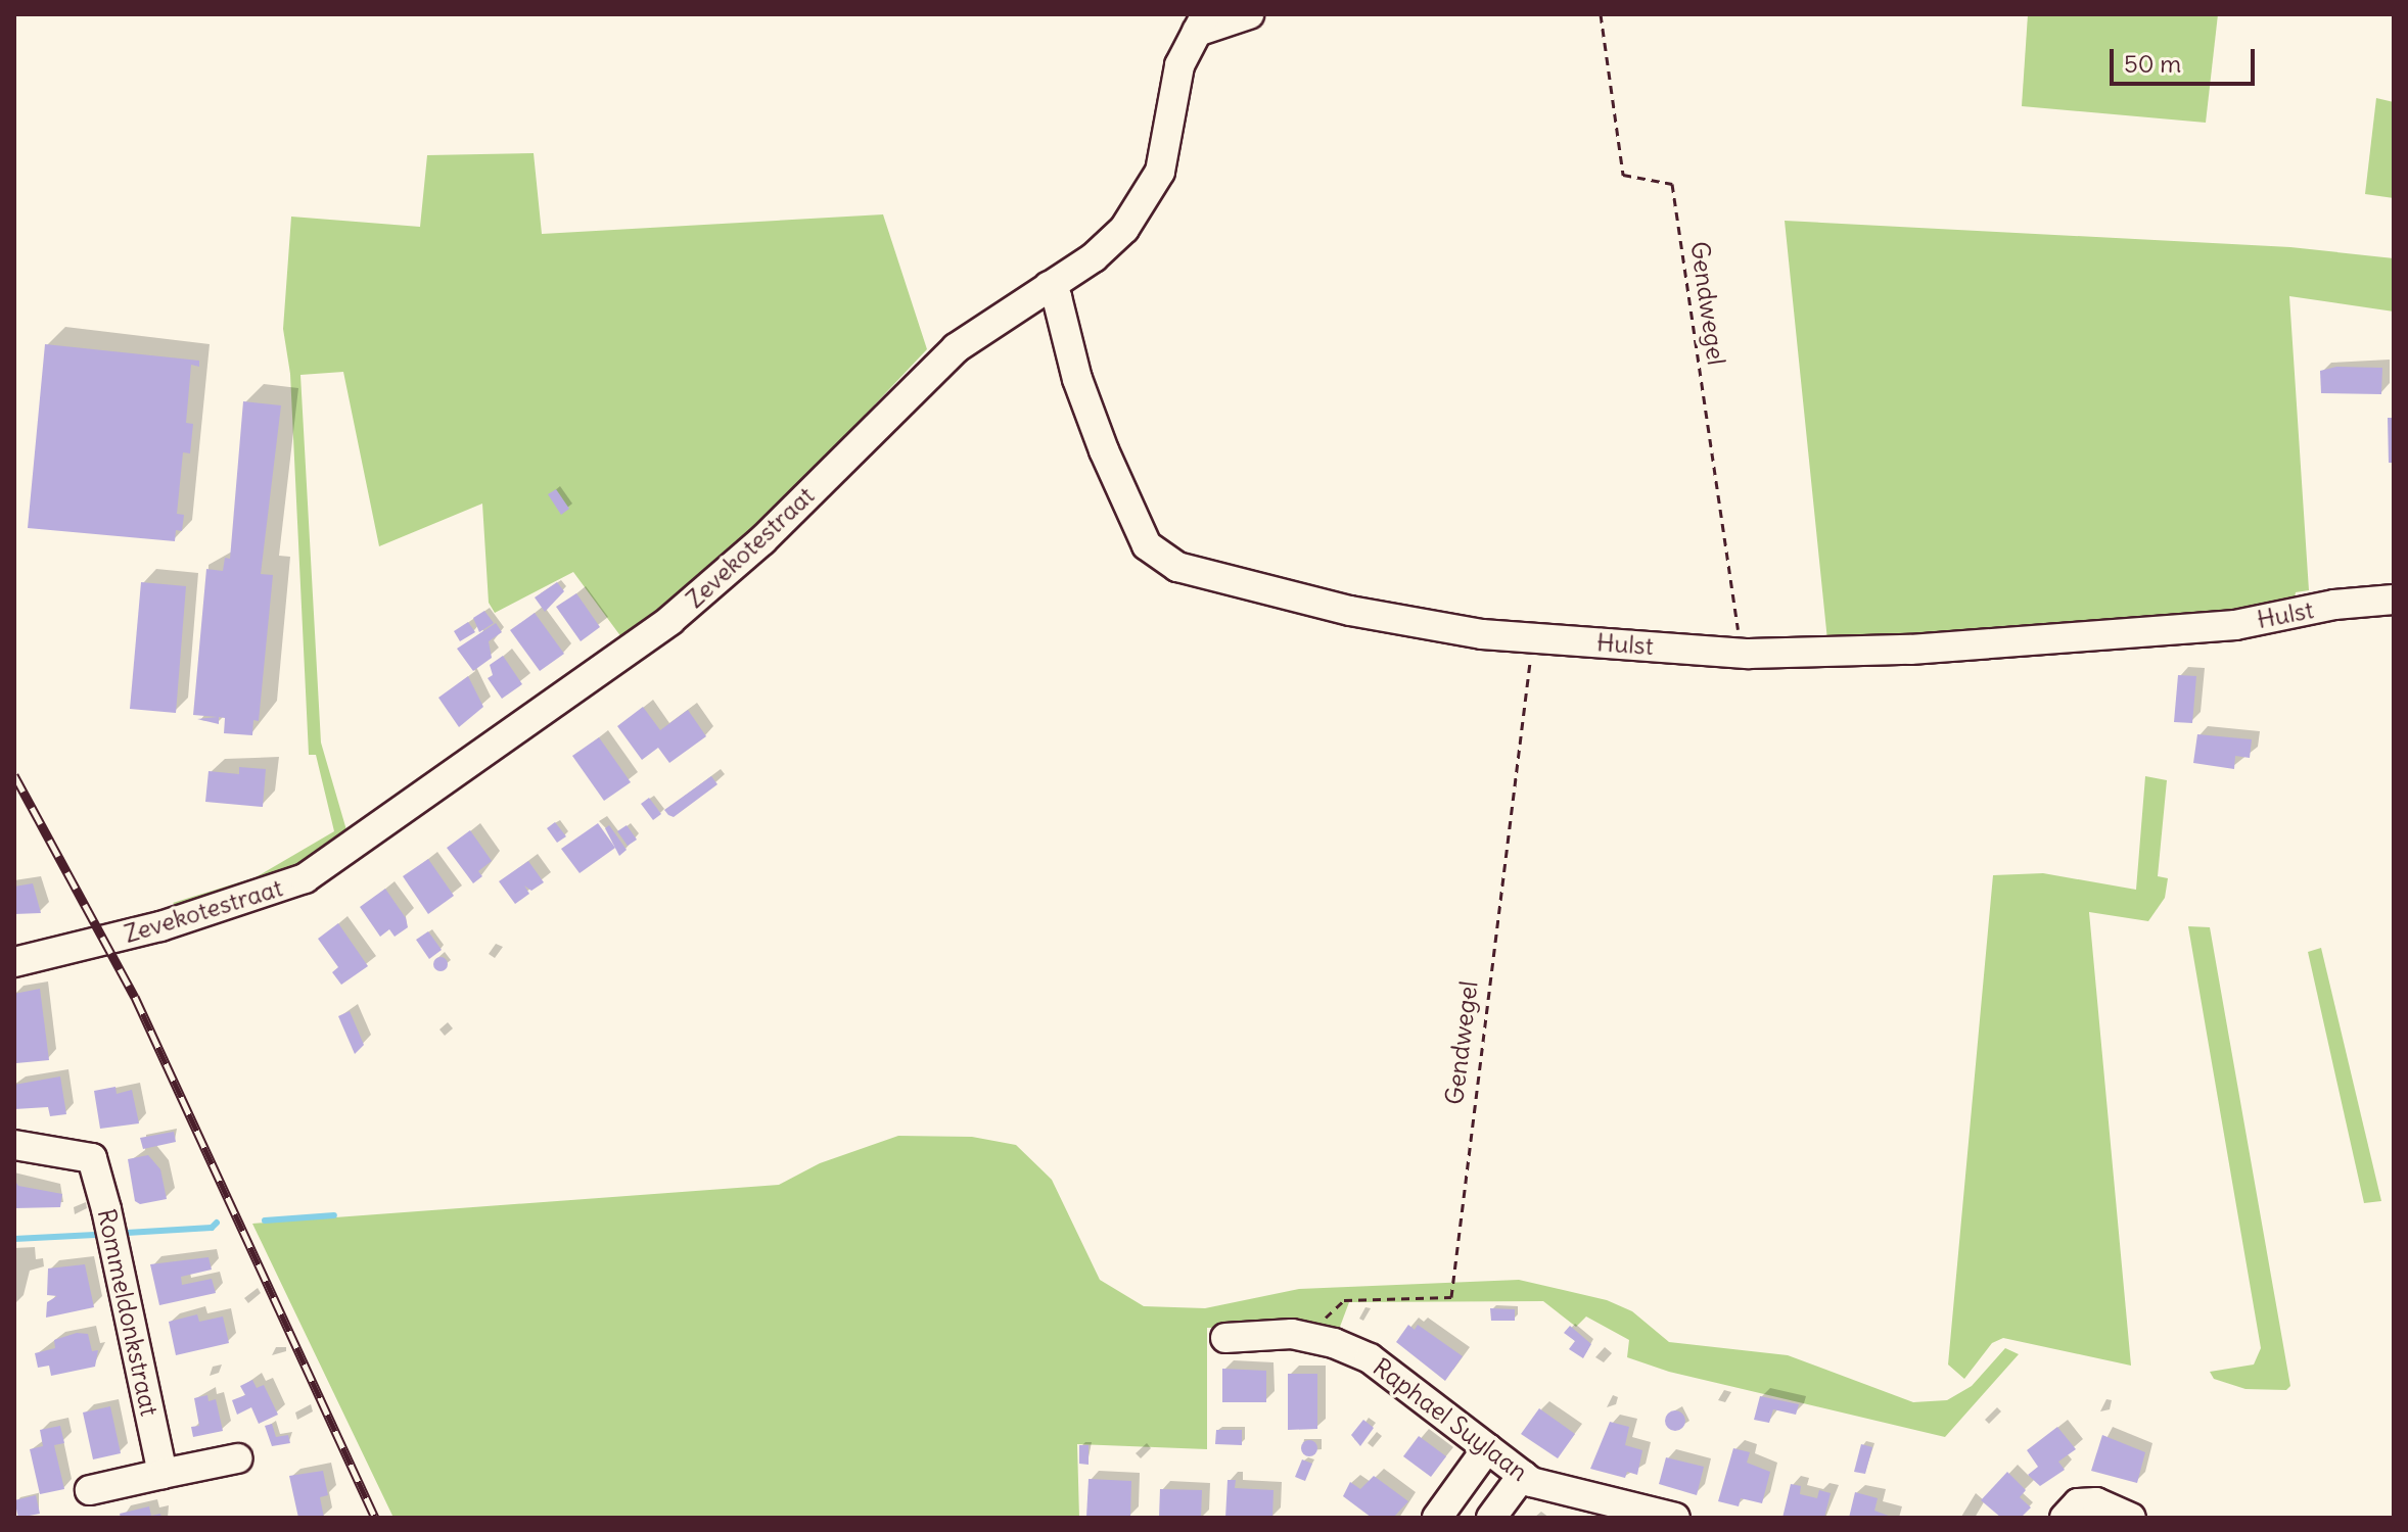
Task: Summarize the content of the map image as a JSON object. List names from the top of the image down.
{
  "streets": {
    "street": [
      "Zevekotestraat",
      "Hulst",
      "Rommeldonkstraat",
      "Raphael Suylaan"
    ],
    "path": ["Gendwegel"]
  },
  "crossings": [
    ["Gendwegel", "Hulst"],
    ["Gendwegel", "Raphael Suylaan"],
    ["Zevekotestraat", "Hulst"]
  ],
  "scale_bar": "50 m"
}
